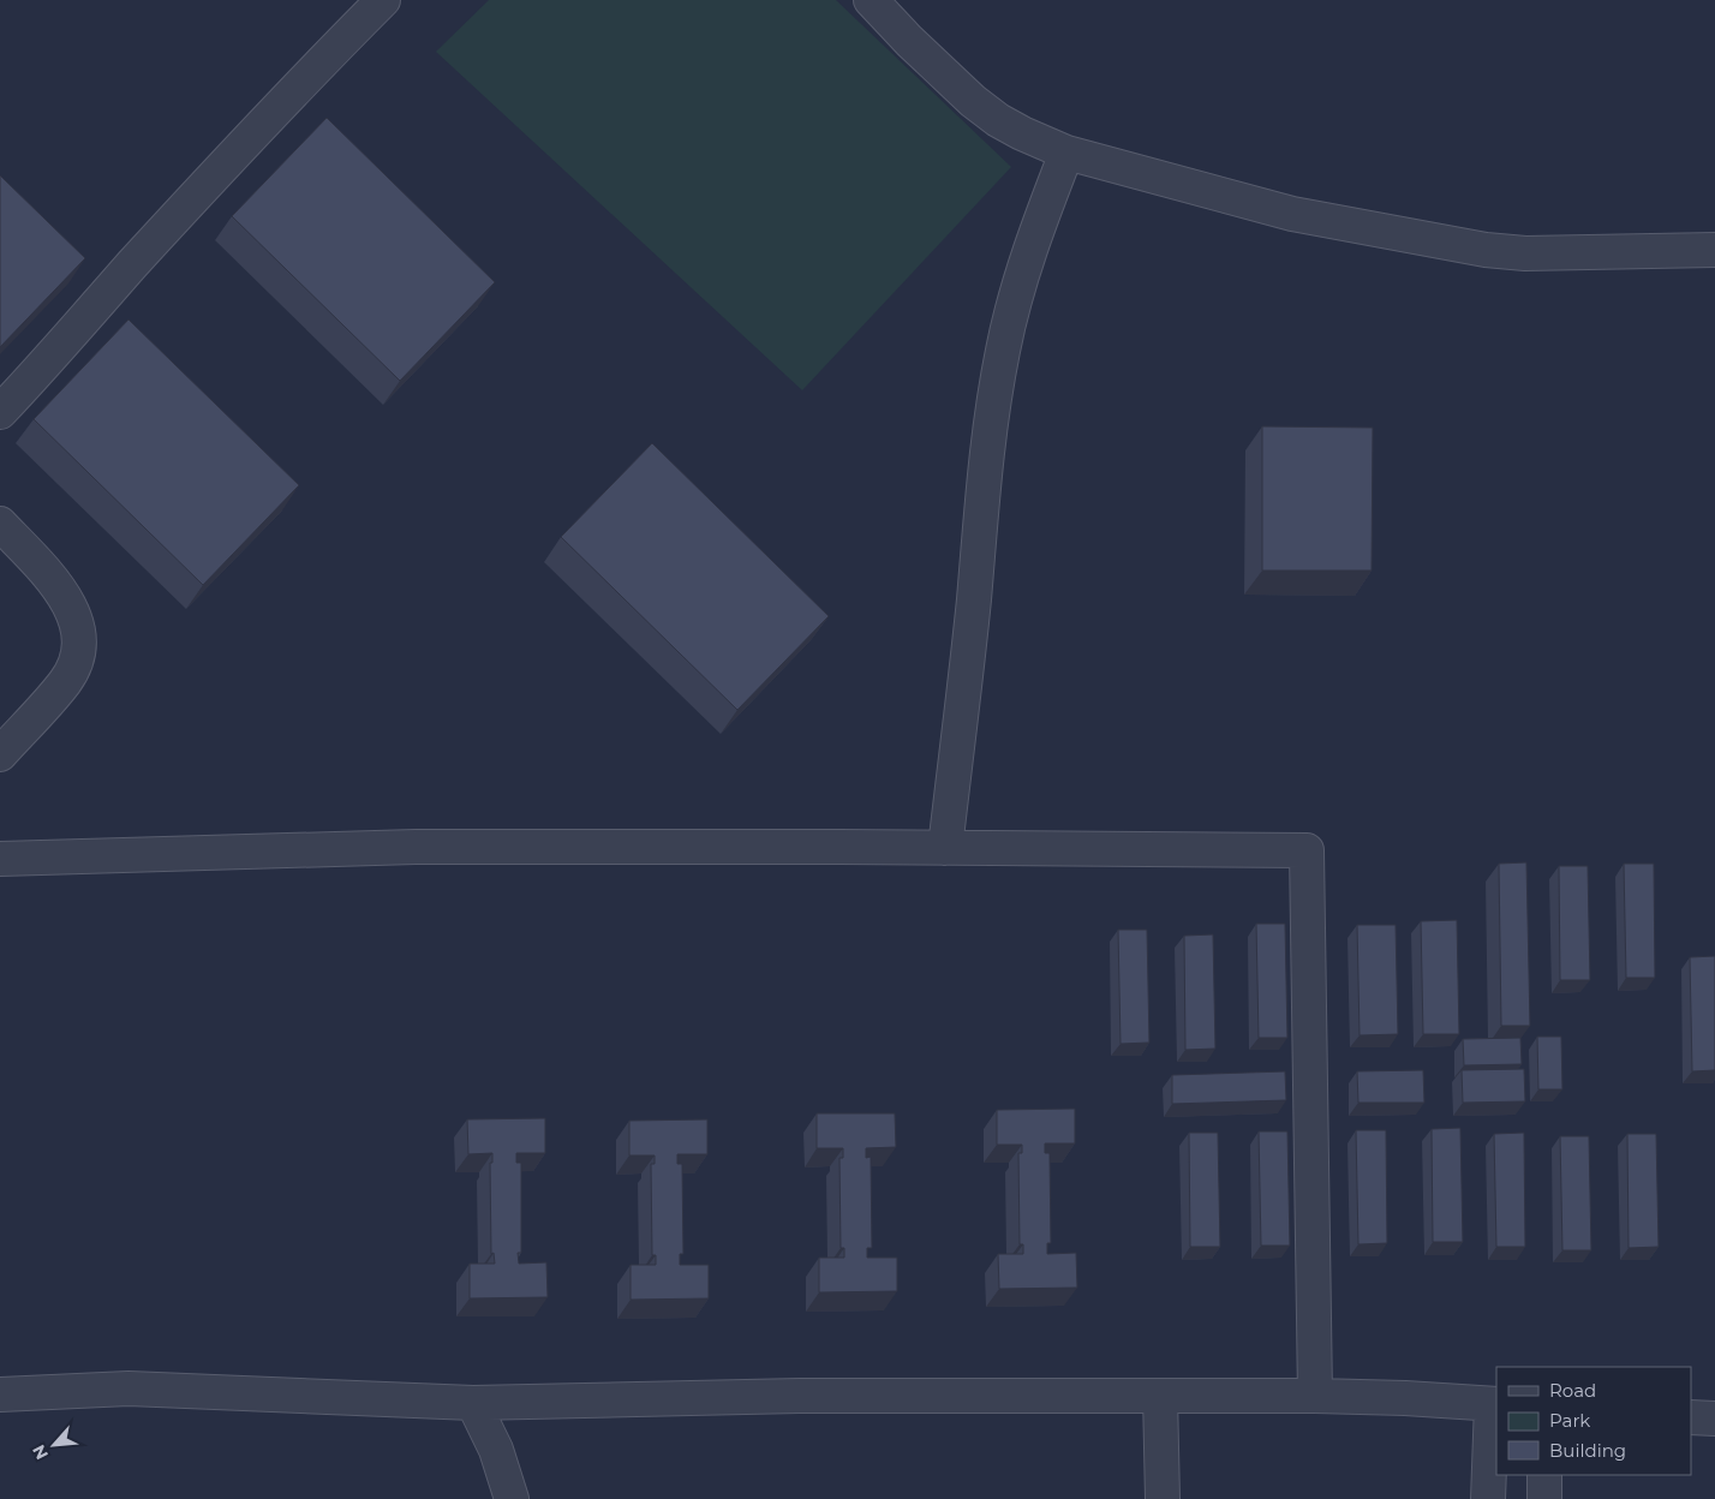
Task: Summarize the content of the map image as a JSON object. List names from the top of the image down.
{
  "legend": ["Road", "Park", "Building"],
  "north": "bottom left"
}
